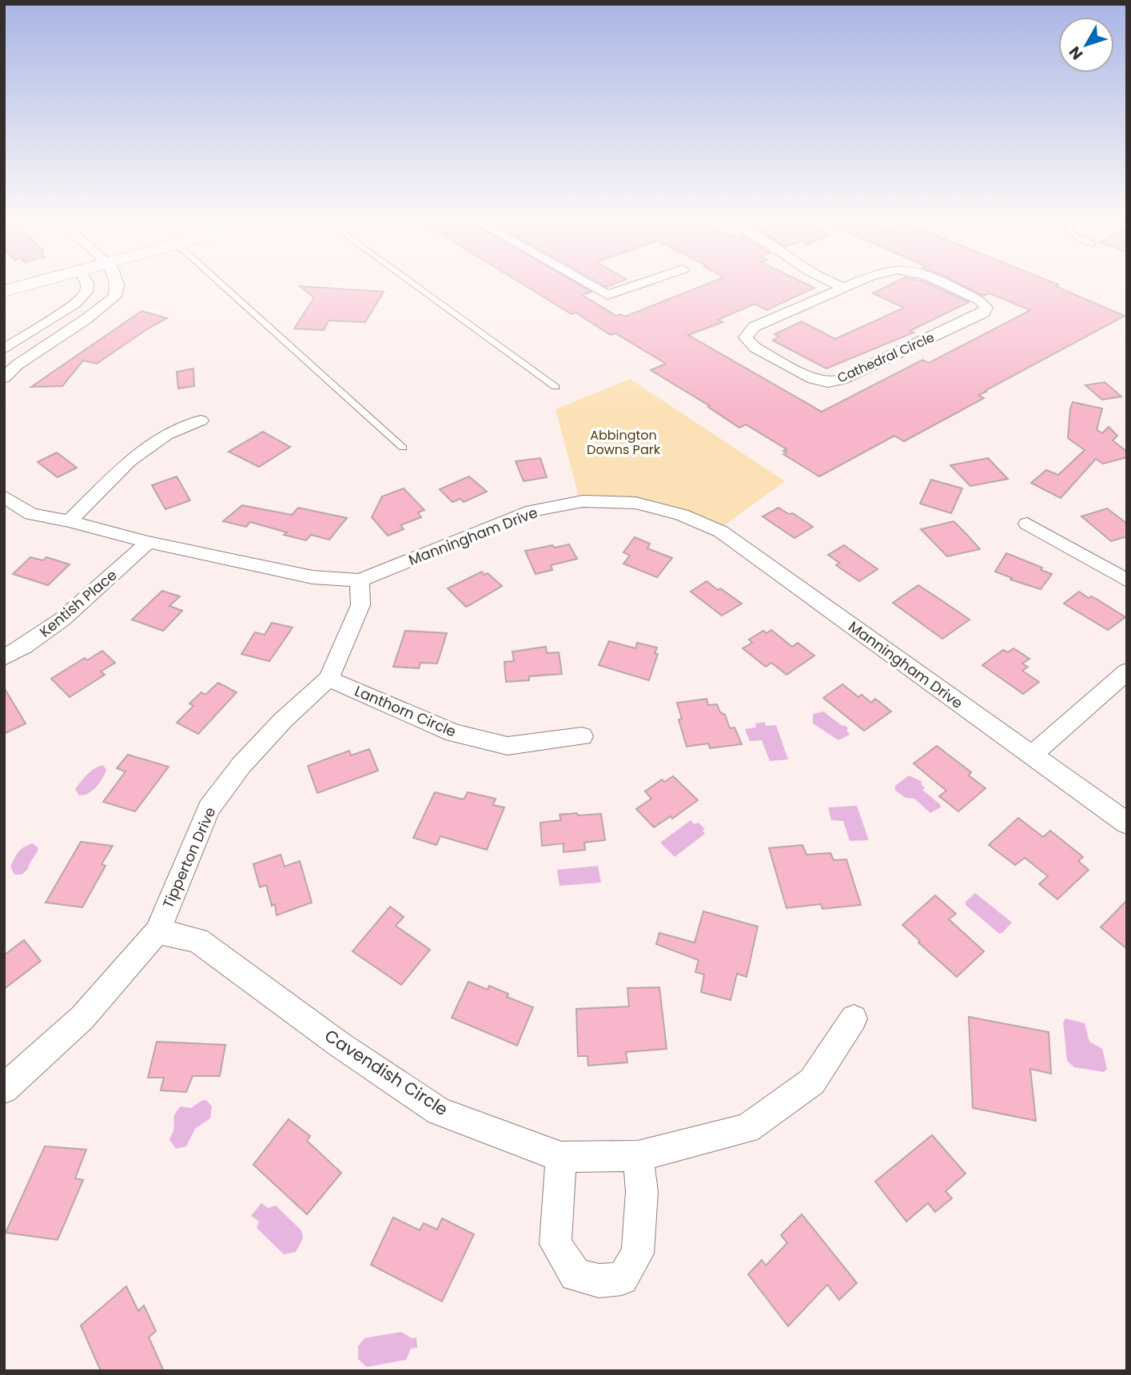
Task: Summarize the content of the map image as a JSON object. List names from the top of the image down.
{
  "streets": {
    "street": [
      "Cathedral Circle",
      "Manningham Drive",
      "Kentish Place",
      "Lanthorn Circle",
      "Tipperton Drive",
      "Cavendish Circle"
    ]
  },
  "crossings": [
    ["Manningham Drive", "Kentish Place"],
    ["Manningham Drive", "Tipperton Drive"],
    ["Lanthorn Circle", "Tipperton Drive"],
    ["Tipperton Drive", "Cavendish Circle"]
  ],
  "parks": ["Abbington Downs Park"],
  "north": "bottom left"
}
